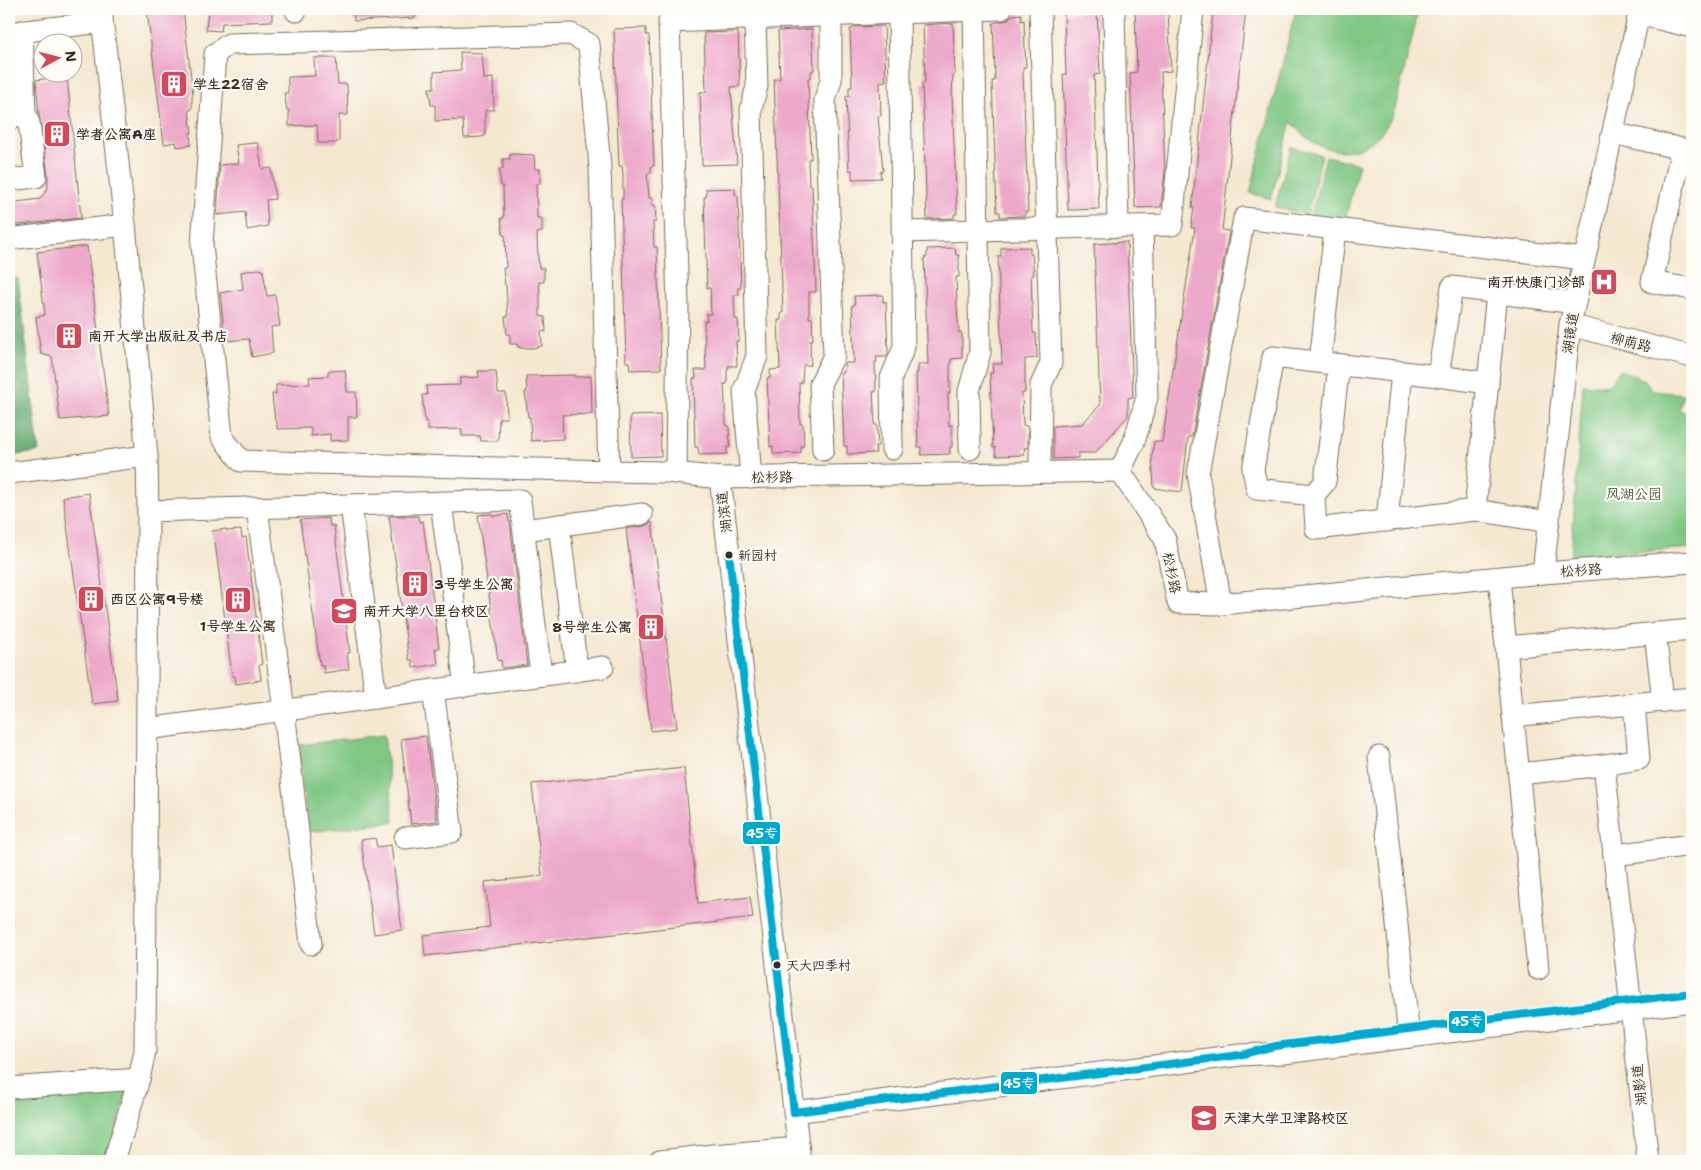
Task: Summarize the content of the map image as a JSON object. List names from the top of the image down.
{
  "streets": {
    "street": [
      "湖镜道",
      "柳荫路",
      "松杉路",
      "湖滨道",
      "湖影道"
    ]
  },
  "crossings": [
    ["湖镜道", "柳荫路"],
    ["湖镜道", "松杉路"],
    ["松杉路", "湖滨道"]
  ],
  "parks": ["风湖公园"],
  "places": {
    "building": [
      "学生22宿舍",
      "学者公寓A座",
      "南开大学出版社及书店",
      "3号学生公寓",
      "西区公寓9号楼",
      "1号学生公寓",
      "8号学生公寓"
    ],
    "hospital": ["南开快康门诊部"],
    "other": ["新园村", "天大四季村"],
    "school or university": ["南开大学八里台校区", "天津大学卫津路校区"]
  },
  "lines": ["transit line 45专"],
  "north": "right"
}
